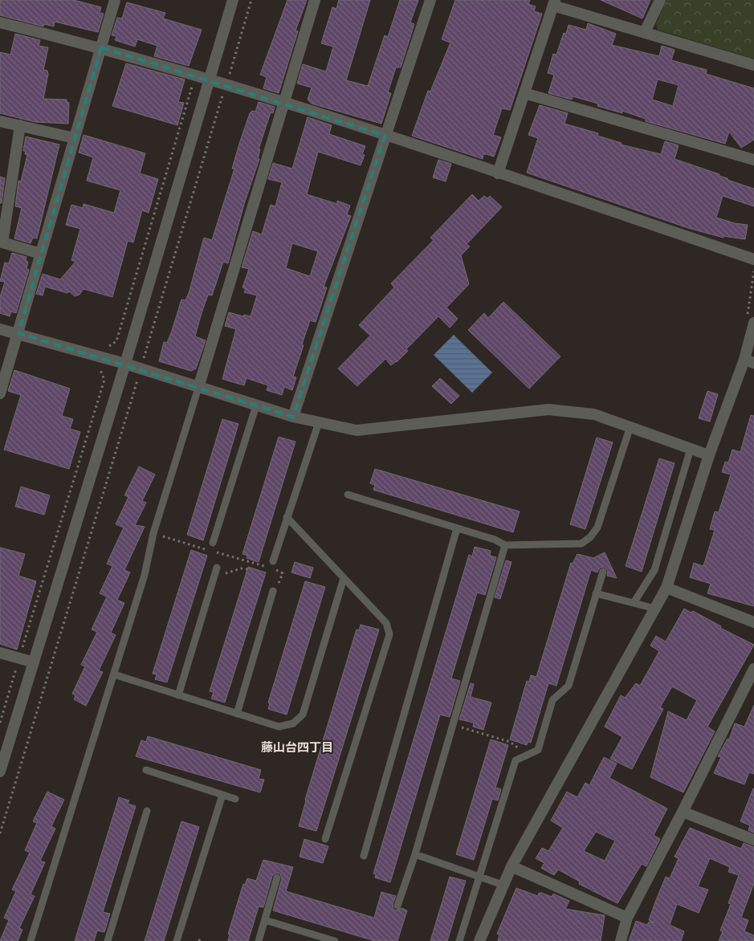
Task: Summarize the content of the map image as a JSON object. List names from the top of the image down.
{
  "districts": ["藤山台四丁目"]
}
